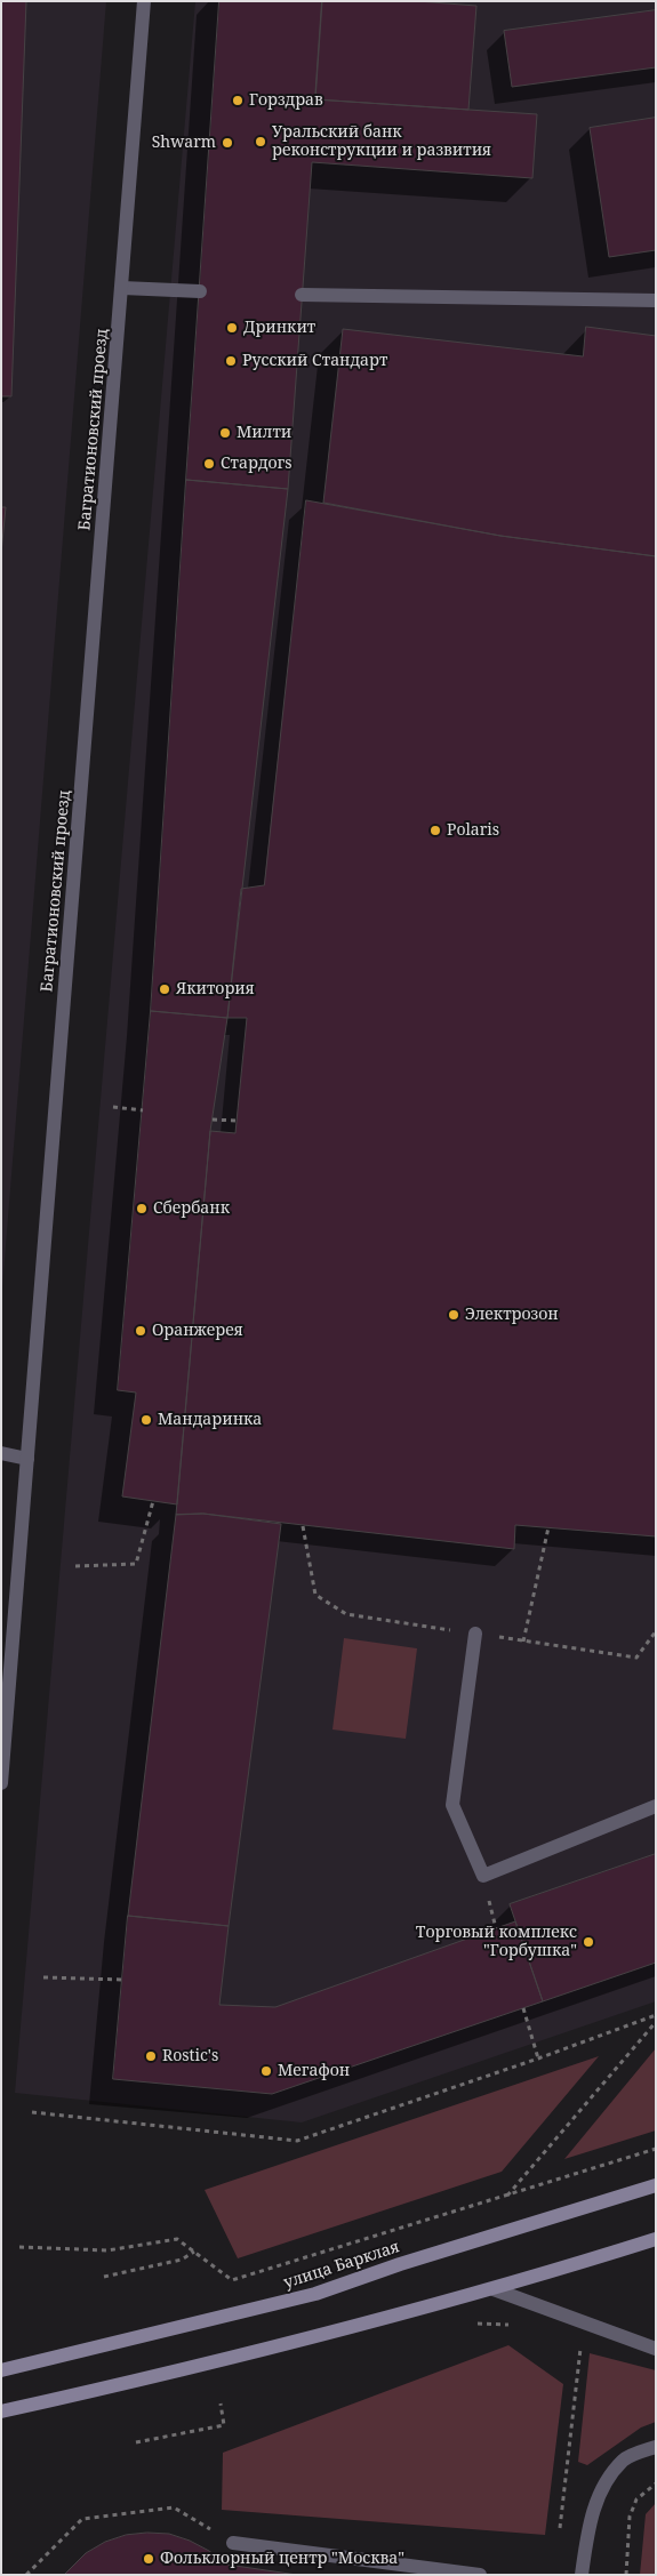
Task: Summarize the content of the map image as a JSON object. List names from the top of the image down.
{
  "streets": {
    "main road": ["улица Барклая"],
    "street": ["Багратионовский проезд"]
  },
  "places": [
    "Горздрав",
    "Уральский банк реконструкции и развития",
    "Shwarm",
    "Дринкит",
    "Русский Стандарт",
    "Милти",
    "Стардогs",
    "Polaris",
    "Якитория",
    "Сбербанк",
    "Электрозон",
    "Оранжерея",
    "Мандаринка",
    "Торговый комплекс \"Горбушка\"",
    "Rostic's",
    "Мегафон",
    "Фольклорный центр \"Москва\""
  ]
}
